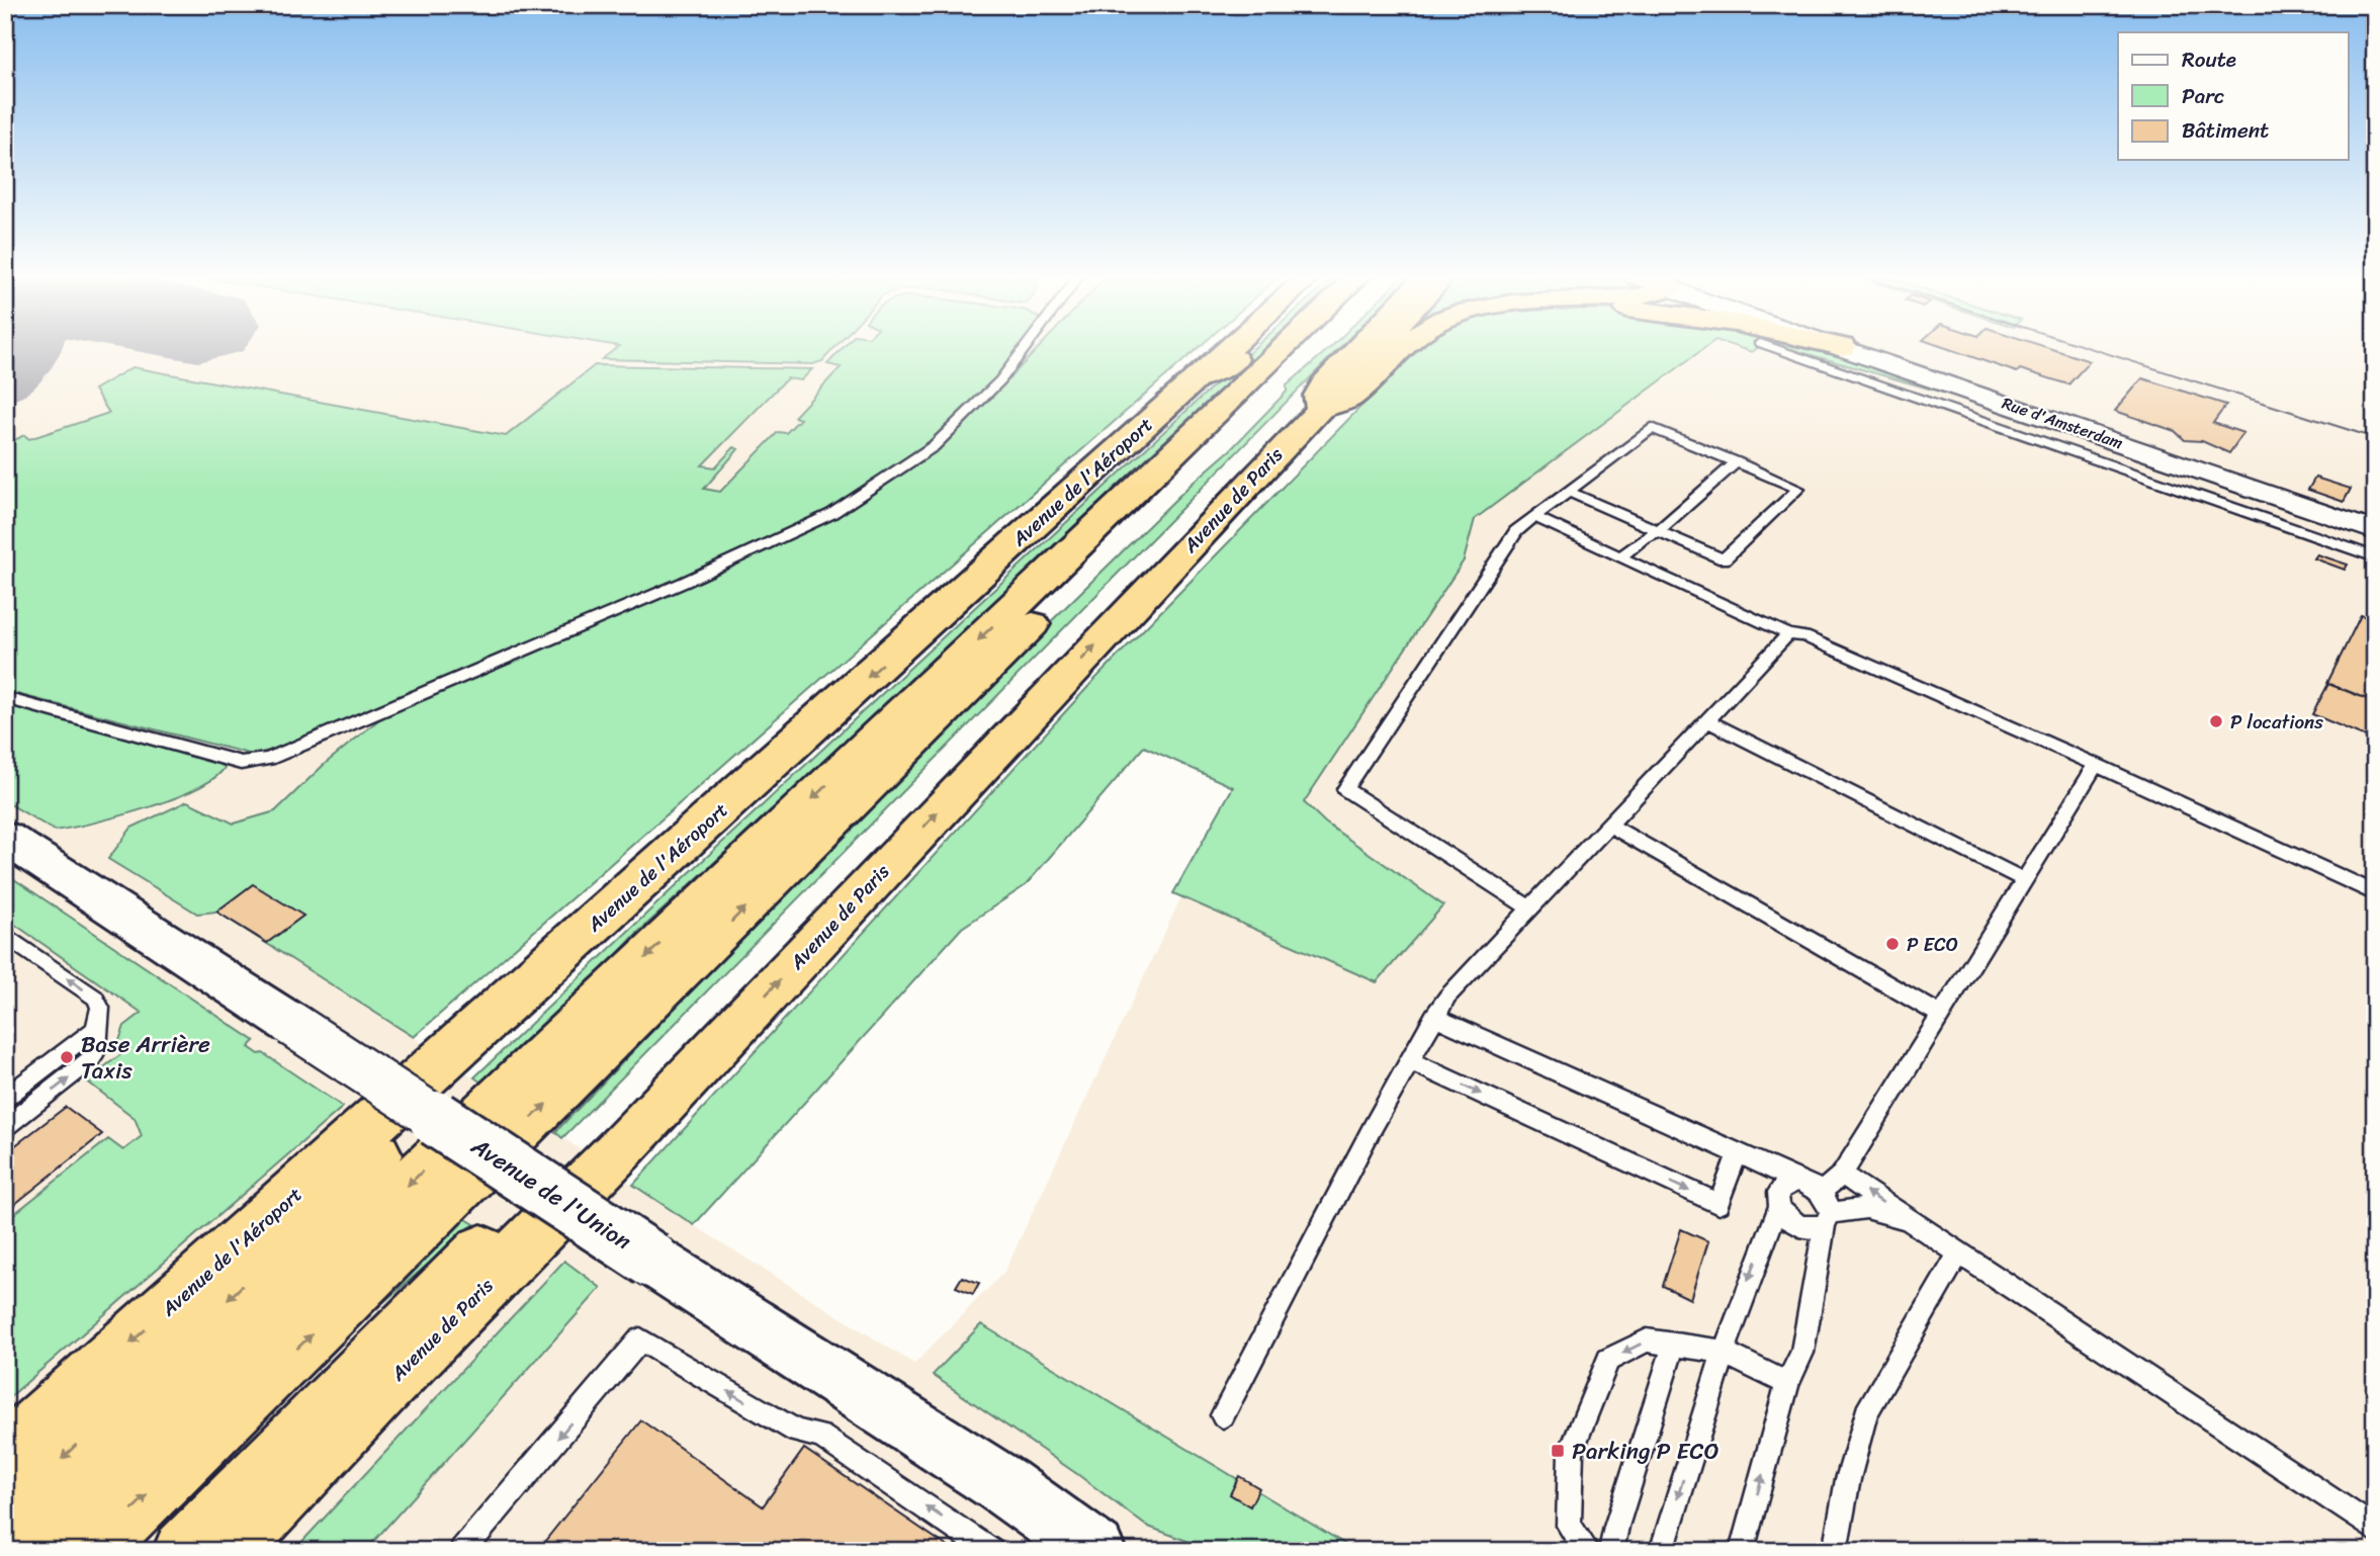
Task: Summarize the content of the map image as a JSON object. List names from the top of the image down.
{
  "streets": {
    "highway": ["Avenue de l'Aéroport", "Avenue de Paris"],
    "street": ["Rue d'Amsterdam", "Avenue de l'Union"]
  },
  "places": {
    "other": ["P locations", "P ECO", "Base Arrière Taxis"],
    "transit": ["Parking P ECO"]
  },
  "legend": ["Route", "Parc", "Bâtiment"]
}
